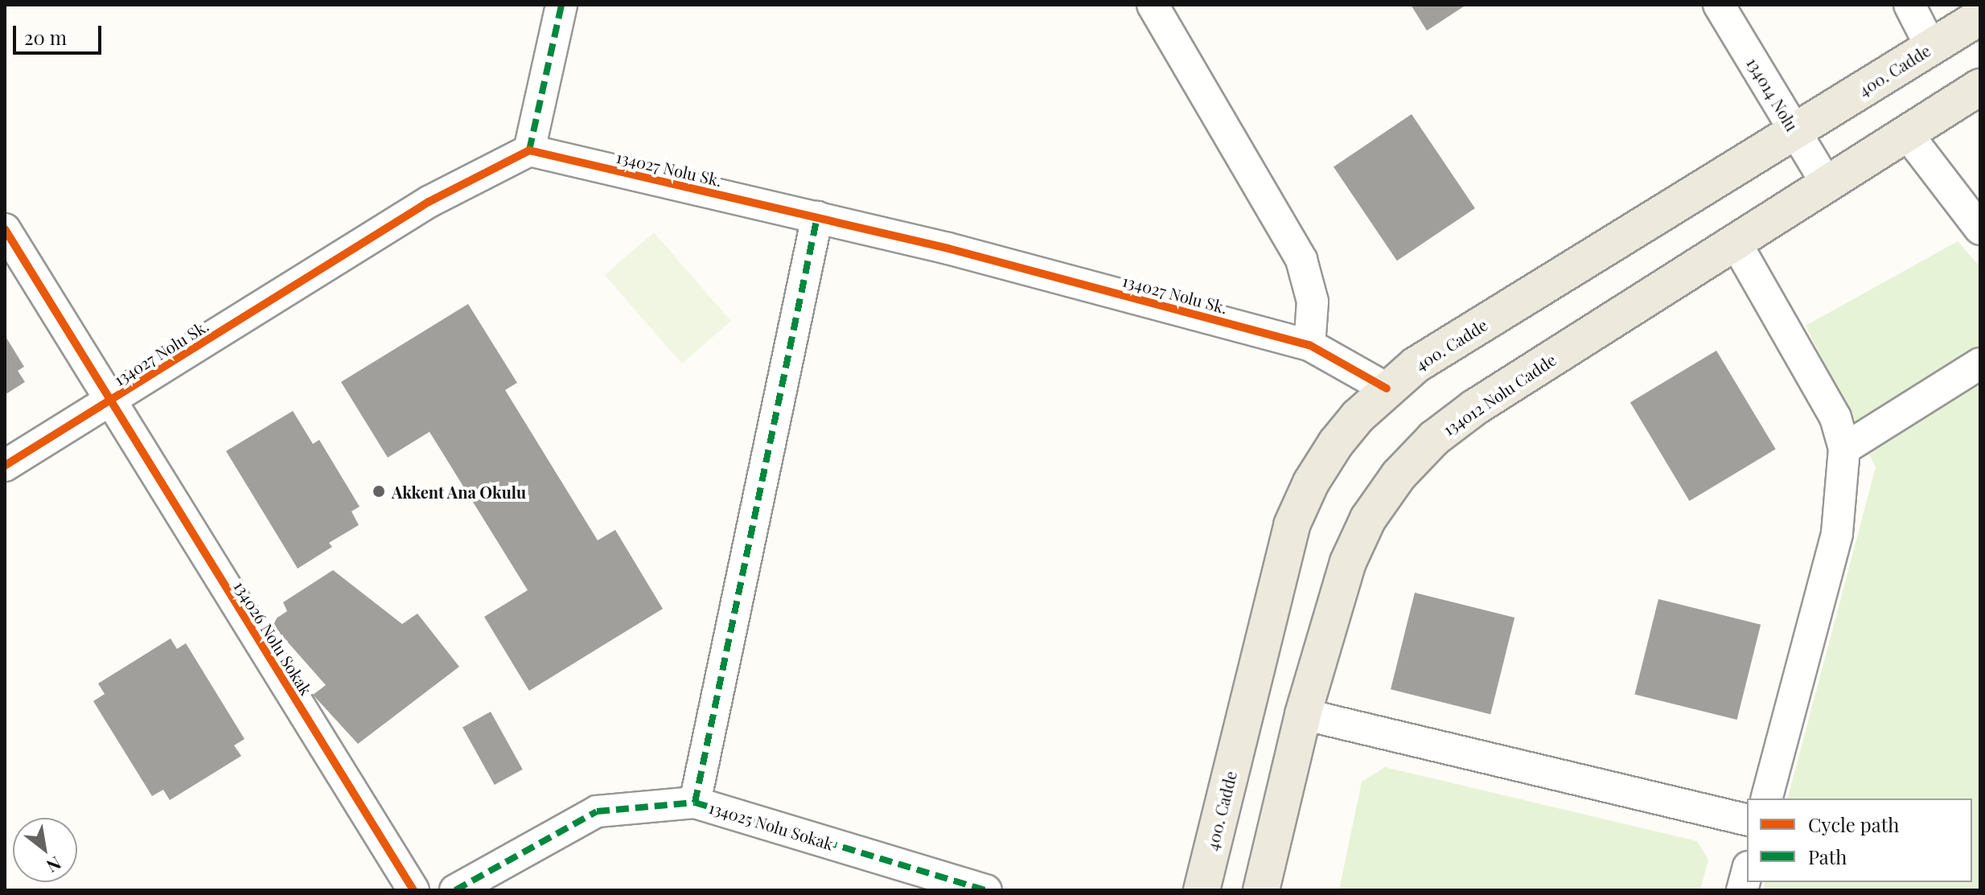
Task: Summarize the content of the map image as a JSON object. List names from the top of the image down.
{
  "streets": {
    "main road": ["400. Cadde", "134012 Nolu Cadde"],
    "street": [
      "134014 Nolu",
      "134027 Nolu Sk.",
      "134026 Nolu Sokak",
      "134025 Nolu Sokak"
    ]
  },
  "crossings": [
    ["400. Cadde", "134014 Nolu"],
    ["400. Cadde", "134027 Nolu Sk."],
    ["134014 Nolu", "134012 Nolu Cadde"],
    ["134027 Nolu Sk.", "134026 Nolu Sokak"]
  ],
  "places": ["Akkent Ana Okulu"],
  "legend": ["Cycle path", "Path"],
  "scale_bar": "20 m",
  "north": "bottom right"
}
